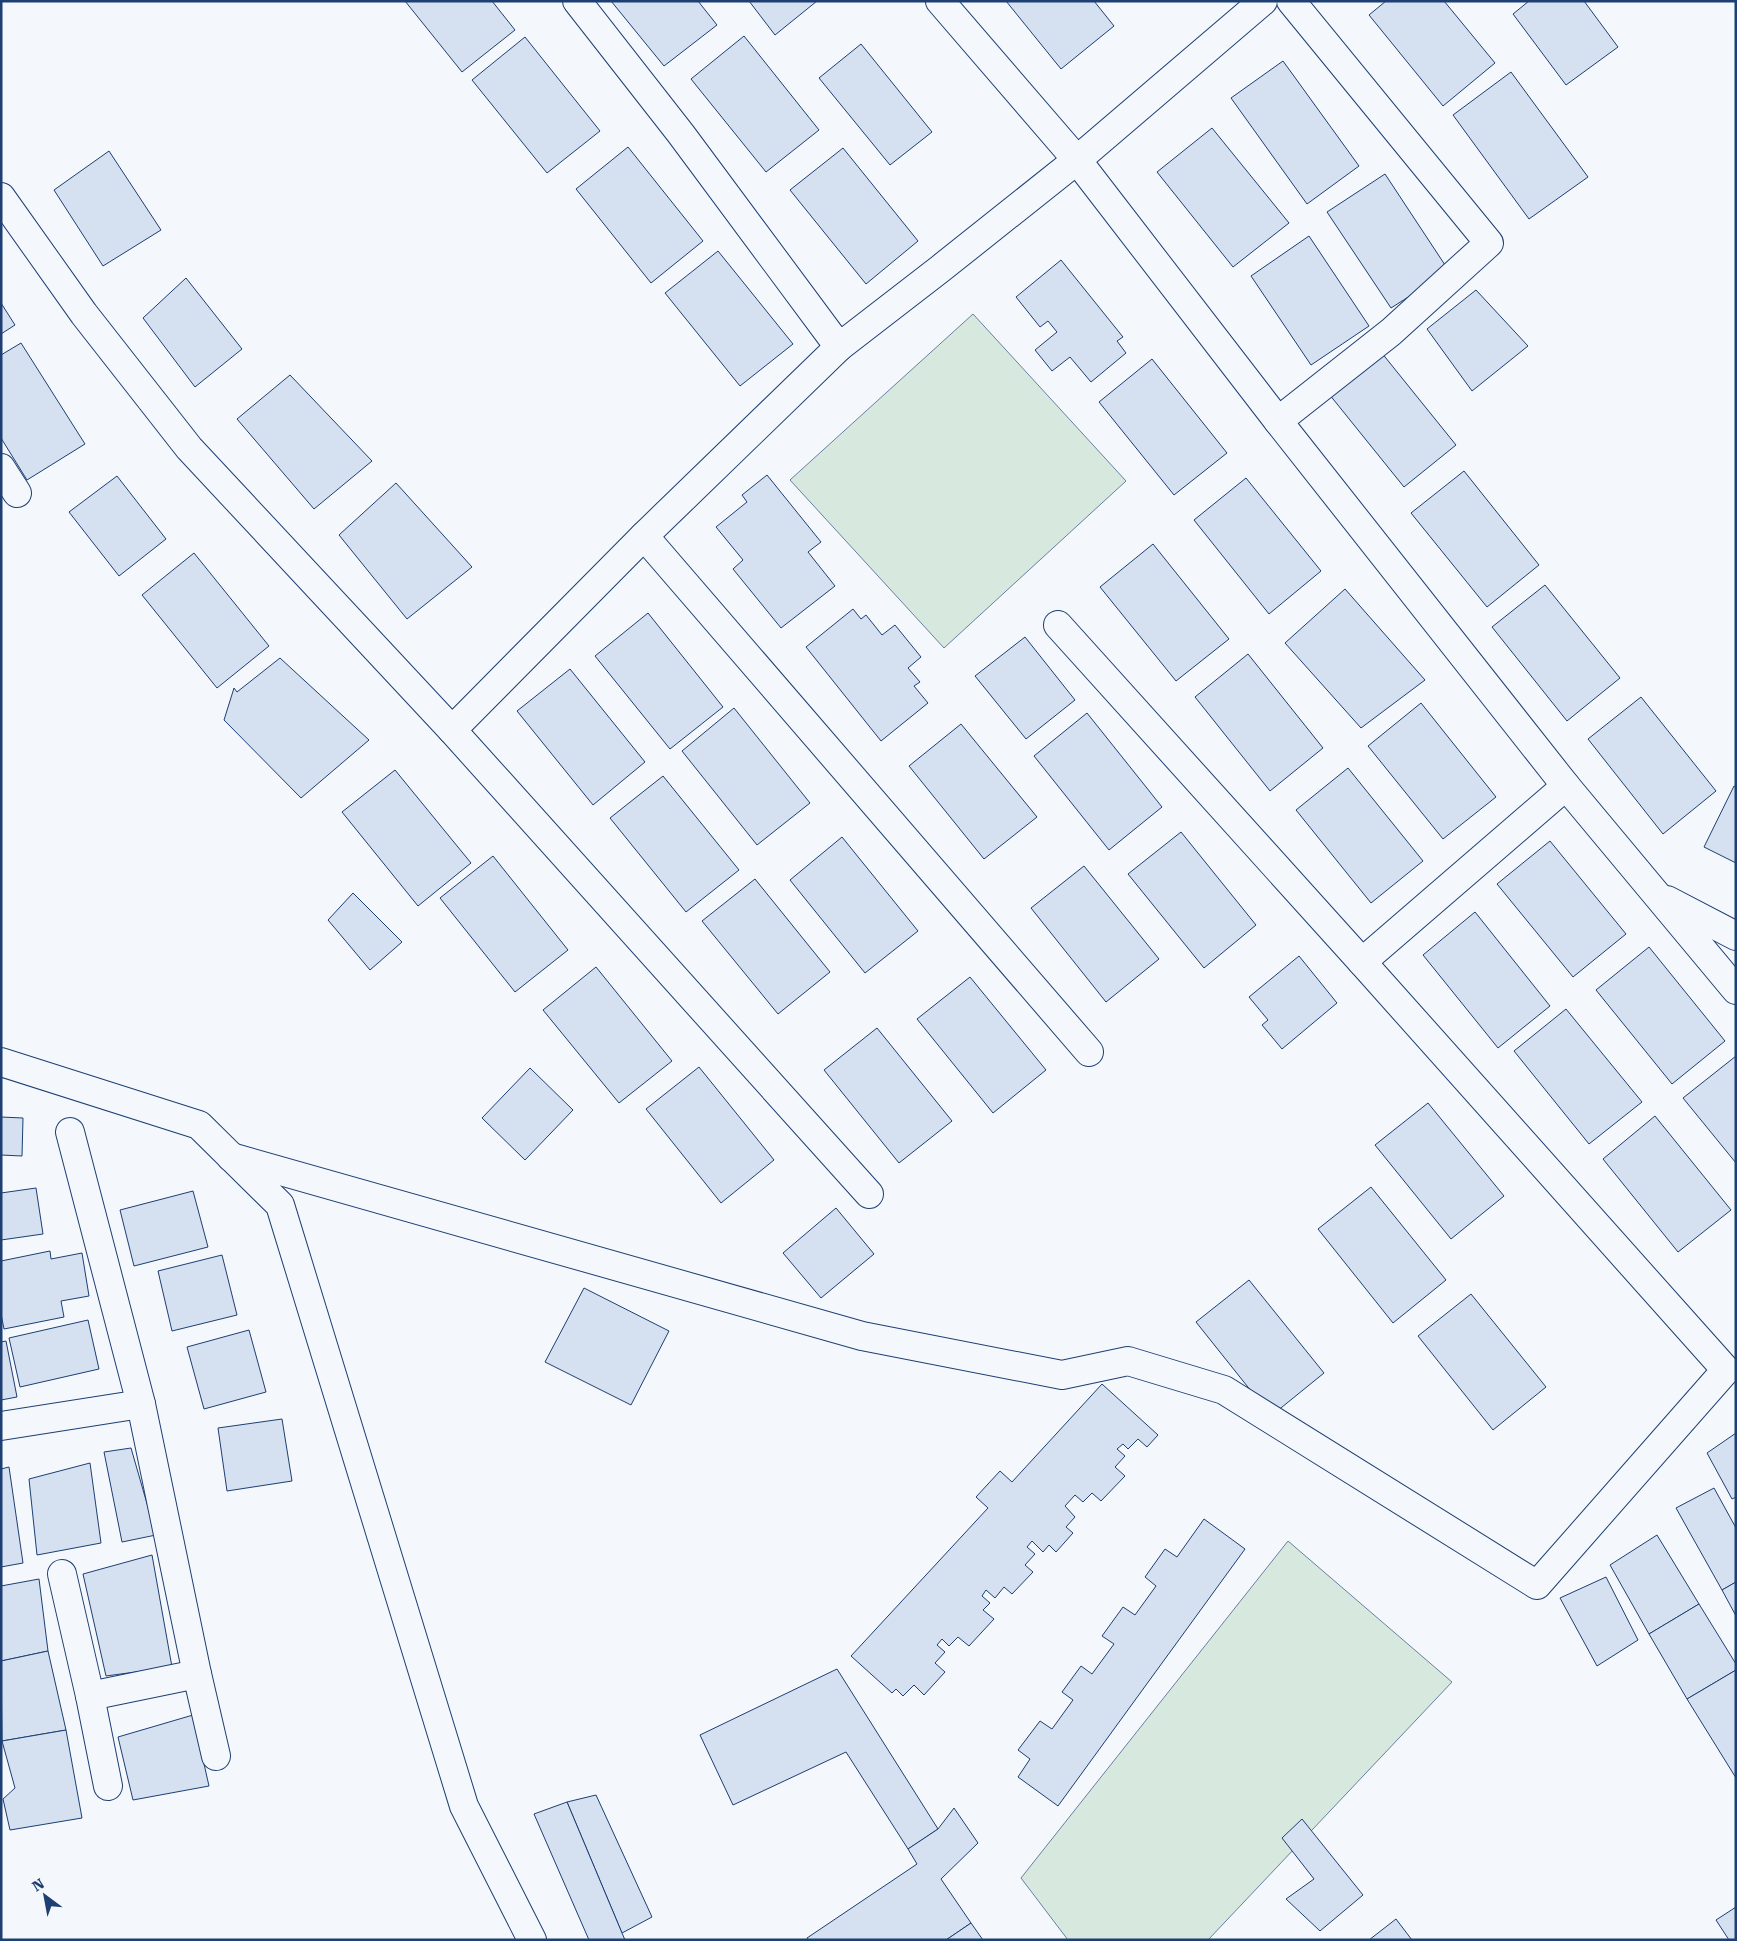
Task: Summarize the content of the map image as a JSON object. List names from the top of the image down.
{
  "north": "top left"
}
